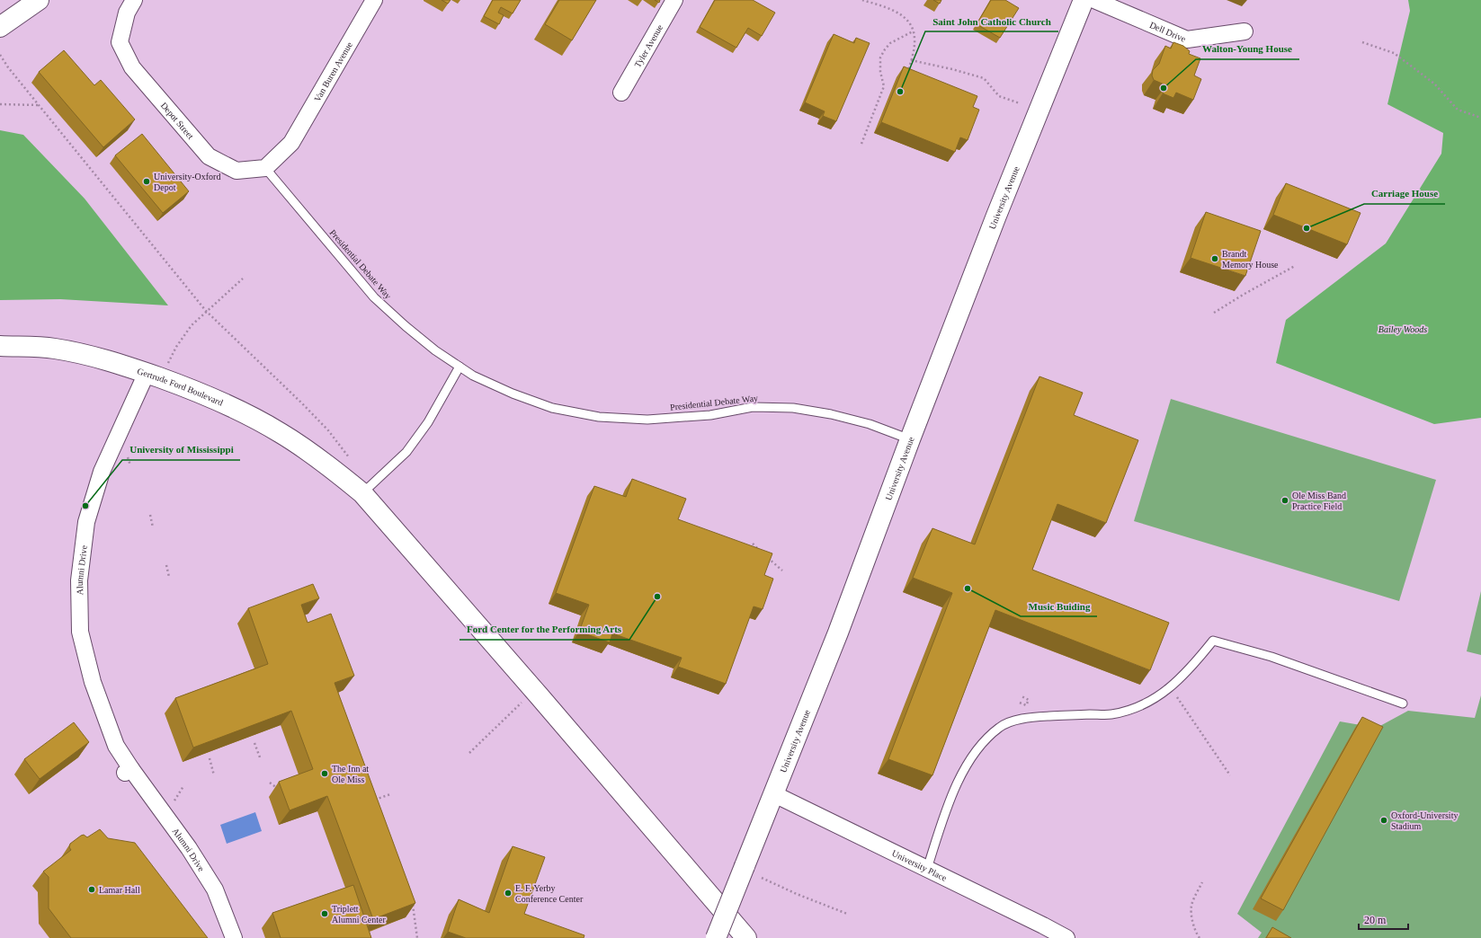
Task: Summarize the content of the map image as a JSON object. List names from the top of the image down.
{
  "streets": {
    "street": [
      "Dell Drive",
      "Tyler Avenue",
      "Van Buren Avenue",
      "Depot Street",
      "University Avenue",
      "Gertrude Ford Boulevard",
      "Alumni Drive",
      "University Place"
    ],
    "lane": ["Presidential Debate Way"]
  },
  "crossings": [
    ["Van Buren Avenue", "Depot Street"],
    ["Van Buren Avenue", "Presidential Debate Way"],
    ["Depot Street", "Presidential Debate Way"],
    ["University Avenue", "Presidential Debate Way"],
    ["University Avenue", "University Place"],
    ["Gertrude Ford Boulevard", "Alumni Drive"]
  ],
  "parks": ["Bailey Woods"],
  "places": [
    "Walton-Young House",
    "Saint John Catholic Church",
    "University-Oxford Depot",
    "Carriage House",
    "Brandt Memory House",
    "Ole Miss Band Practice Field",
    "University of Mississippi",
    "Music Buiding",
    "Ford Center for the Performing Arts",
    "The Inn at Ole Miss",
    "Oxford-University Stadium",
    "Lamar Hall",
    "E. F. Yerby Conference Center",
    "Triplett Alumni Center"
  ],
  "scale_bar": "20 m"
}
